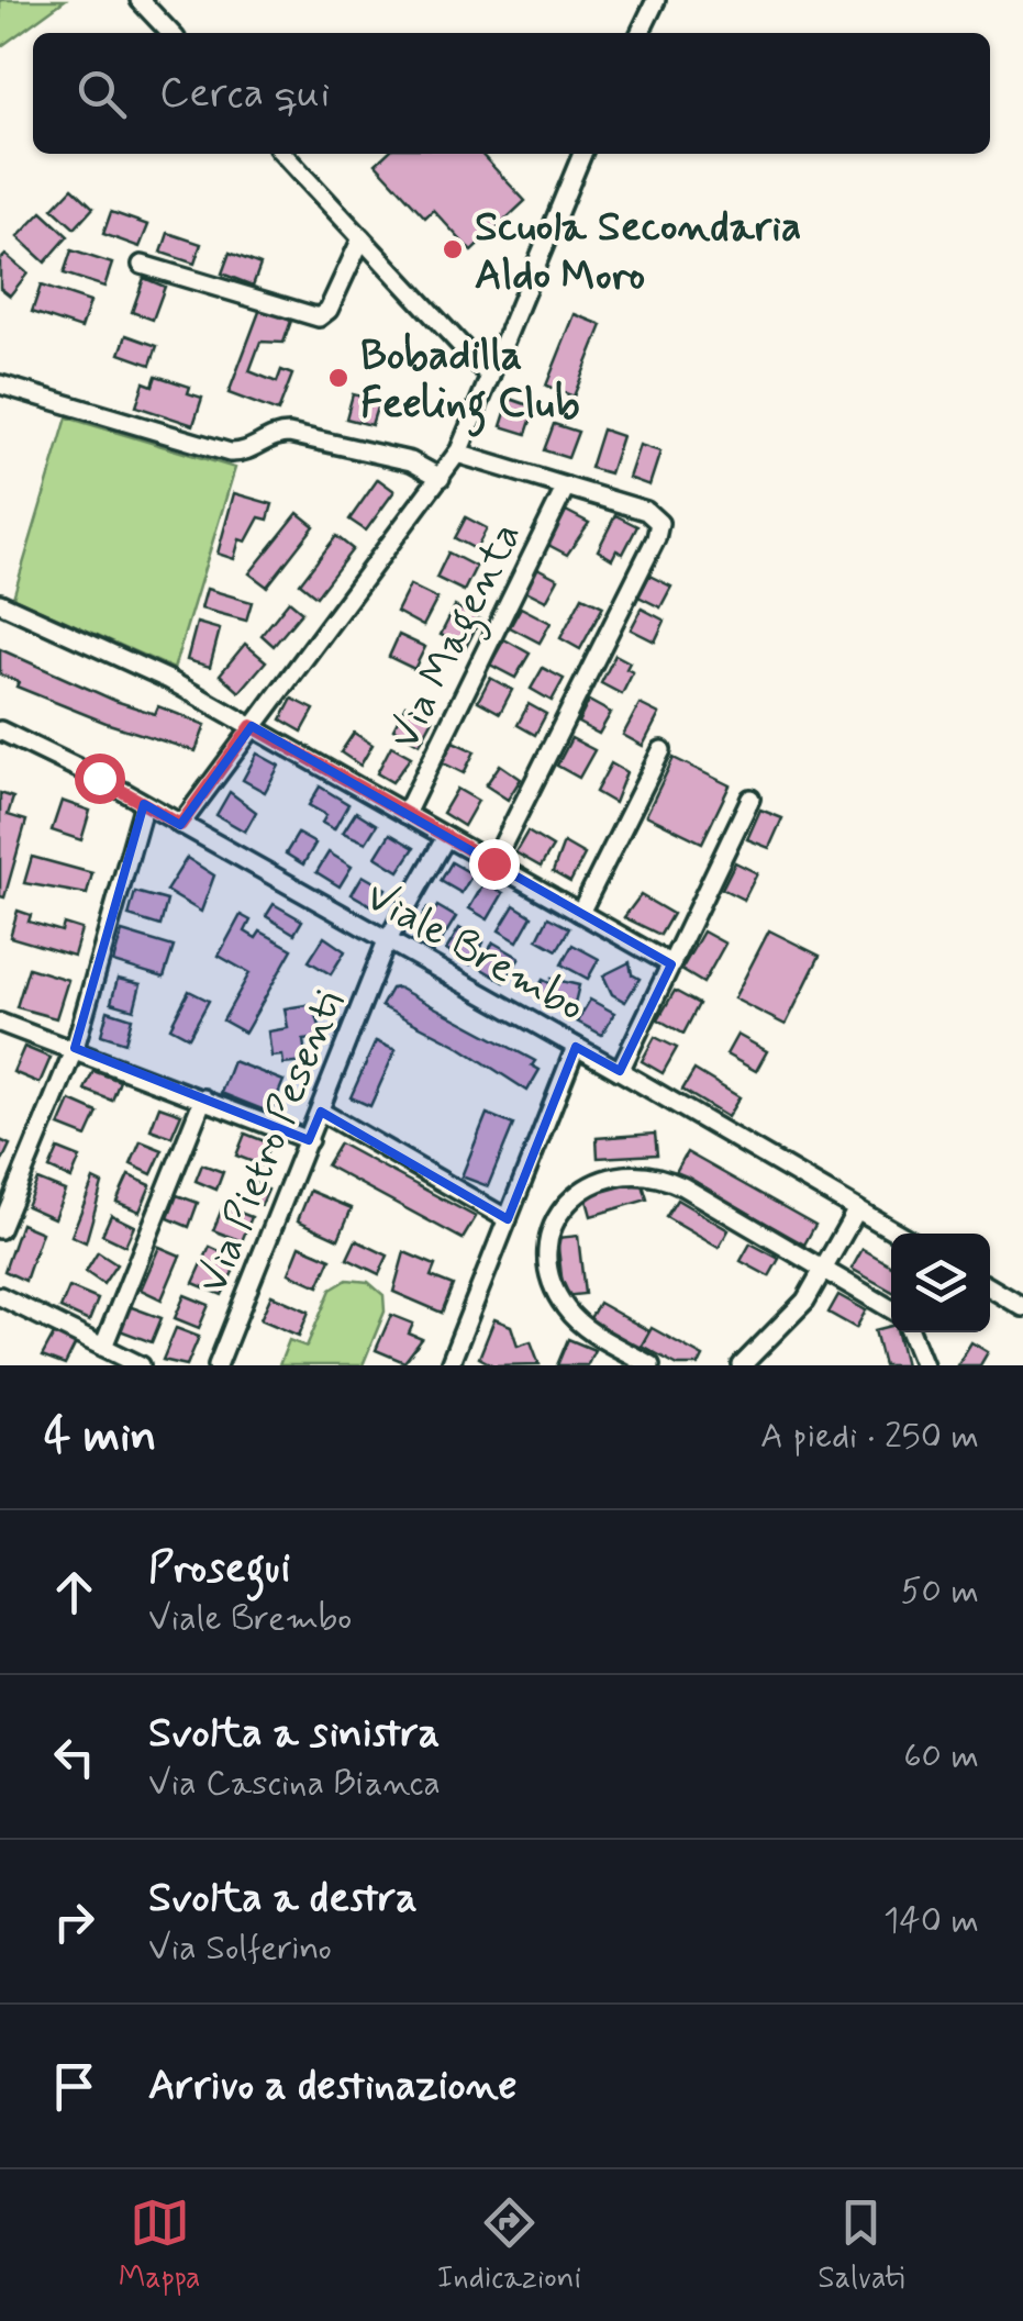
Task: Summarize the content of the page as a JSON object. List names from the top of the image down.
{
  "streets": {
    "street": ["Via Magenta", "Viale Brembo", "Via Pietro Pesenti"]
  },
  "crossings": [
    ["Viale Brembo", "Via Pietro Pesenti"]
  ],
  "places": ["Scuola Secondaria Aldo Moro", "Bobadilla Feeling Club"],
  "page": {
    "search": "Cerca qui",
    "heading": ["4 min", "A piedi · 250 m"],
    "list": [
      ["Prosegui", "Viale Brembo", "50 m"],
      ["Svolta a sinistra", "Via Cascina Bianca", "60 m"],
      ["Svolta a destra", "Via Solferino", "140 m"],
      "Arrivo a destinazione"
    ],
    "nav": ["Mappa", "Indicazioni", "Salvati"]
  }
}
